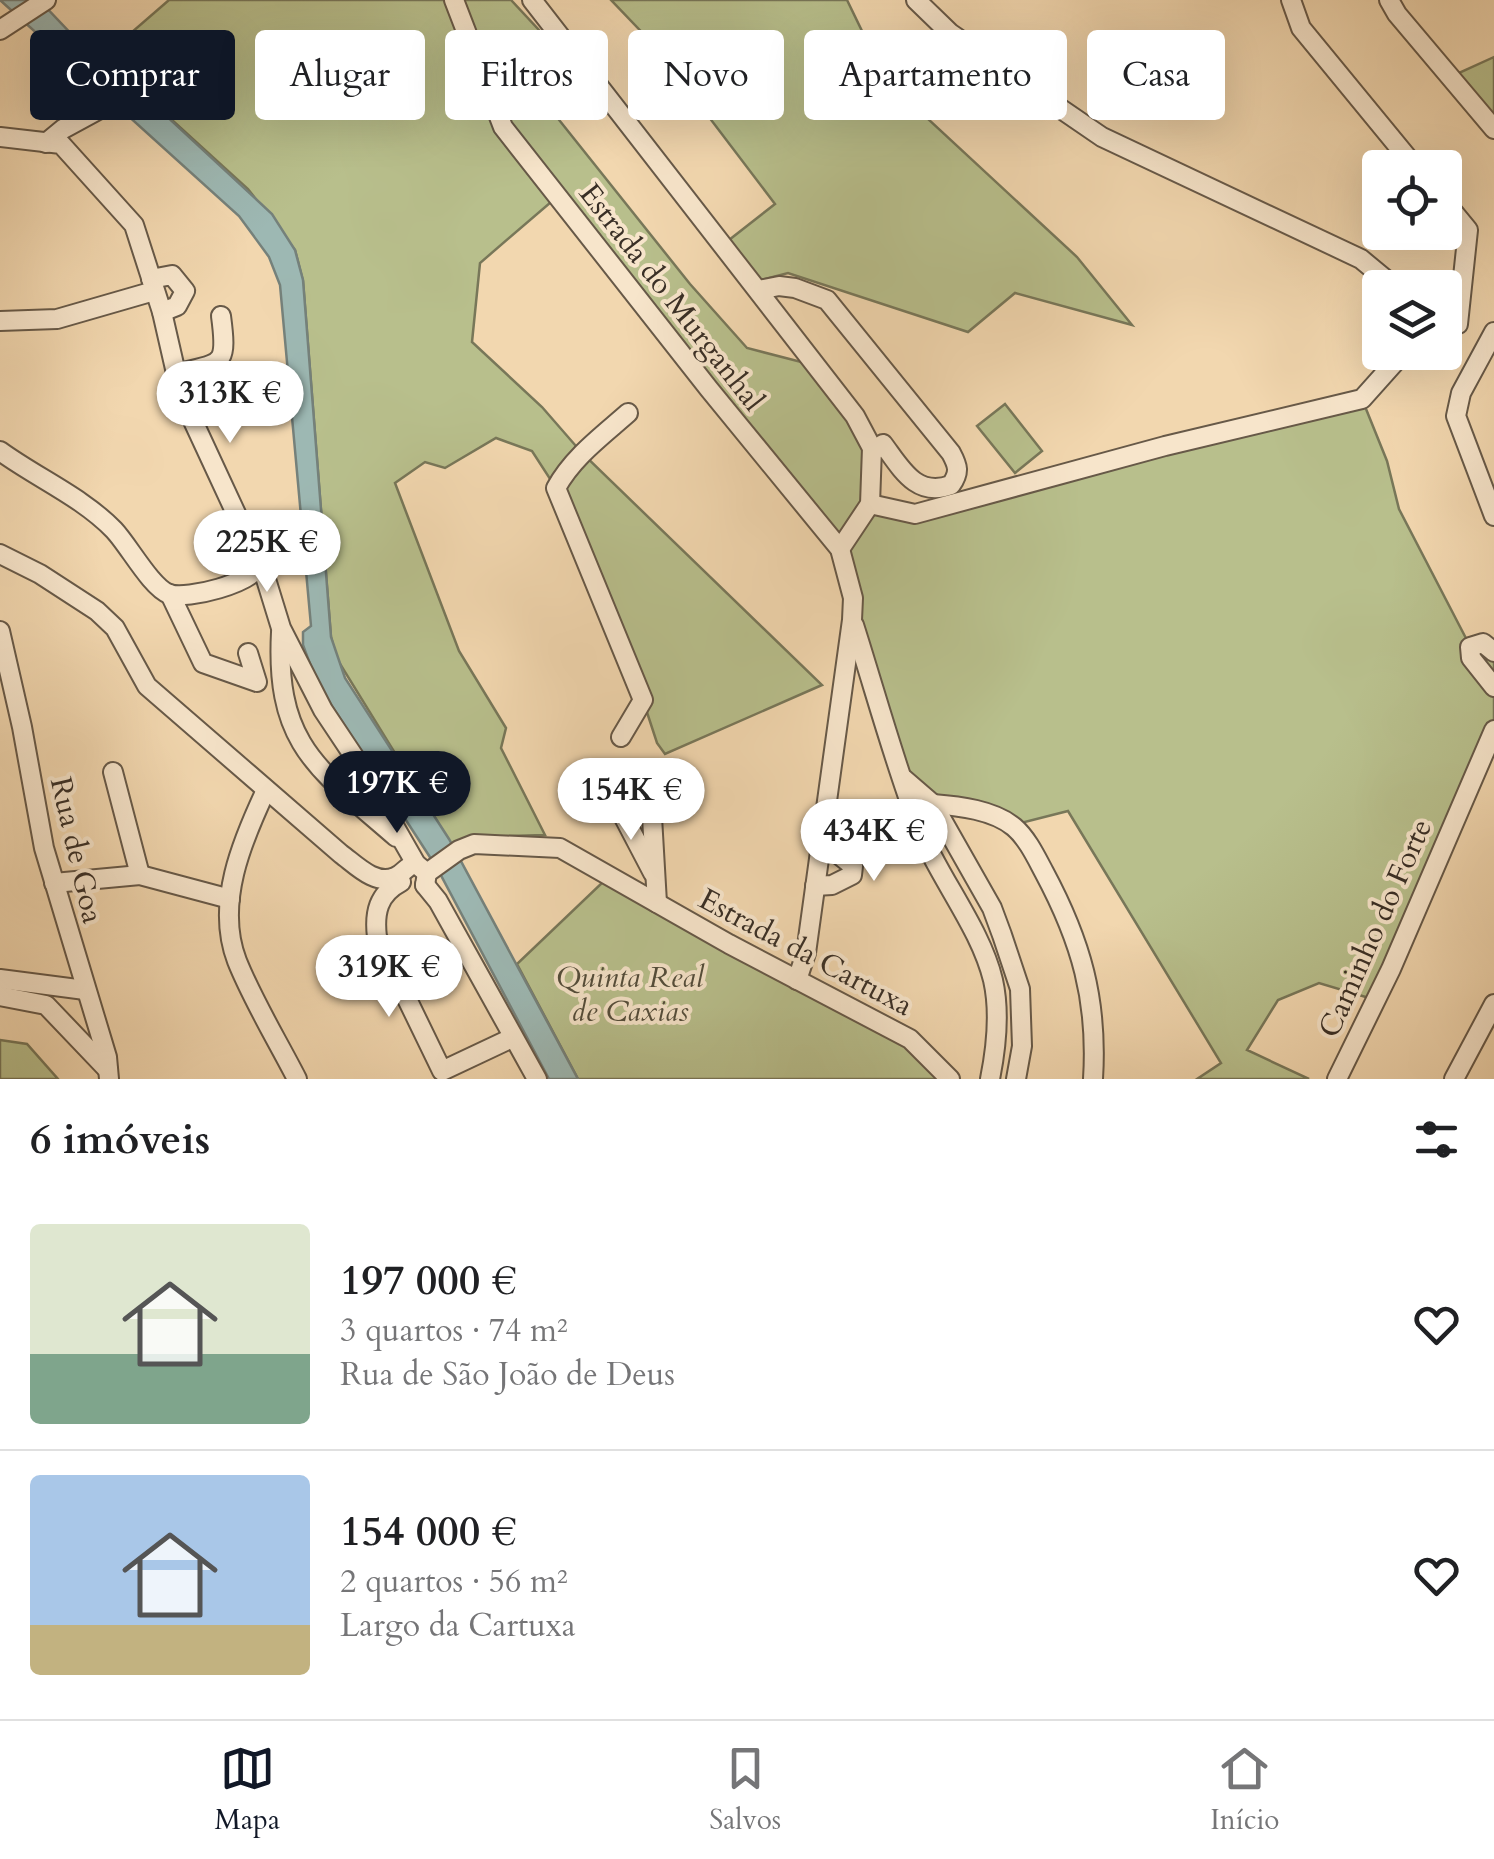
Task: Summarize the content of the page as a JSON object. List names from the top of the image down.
{
  "streets": {
    "street": [
      "Estrada do Murganhal",
      "Rua de Goa",
      "Caminho do Forte",
      "Estrada da Cartuxa"
    ]
  },
  "parks": ["Quinta Real de Caxias"],
  "page": {
    "chip": [
      "Comprar",
      "Alugar",
      "Filtros",
      "Novo",
      "Apartamento",
      "Casa"
    ],
    "price": [
      "313K €",
      "225K €",
      "197K €",
      "154K €",
      "434K €",
      "319K €"
    ],
    "heading": "6 imóveis",
    "list": [
      {
        "name": "197 000 €",
        "note": "3 quartos · 74 m² · Rua de São João de Deus"
      },
      {
        "name": "154 000 €",
        "note": "2 quartos · 56 m² · Largo da Cartuxa"
      }
    ],
    "tabs": ["Mapa", "Salvos", "Início"]
  }
}
